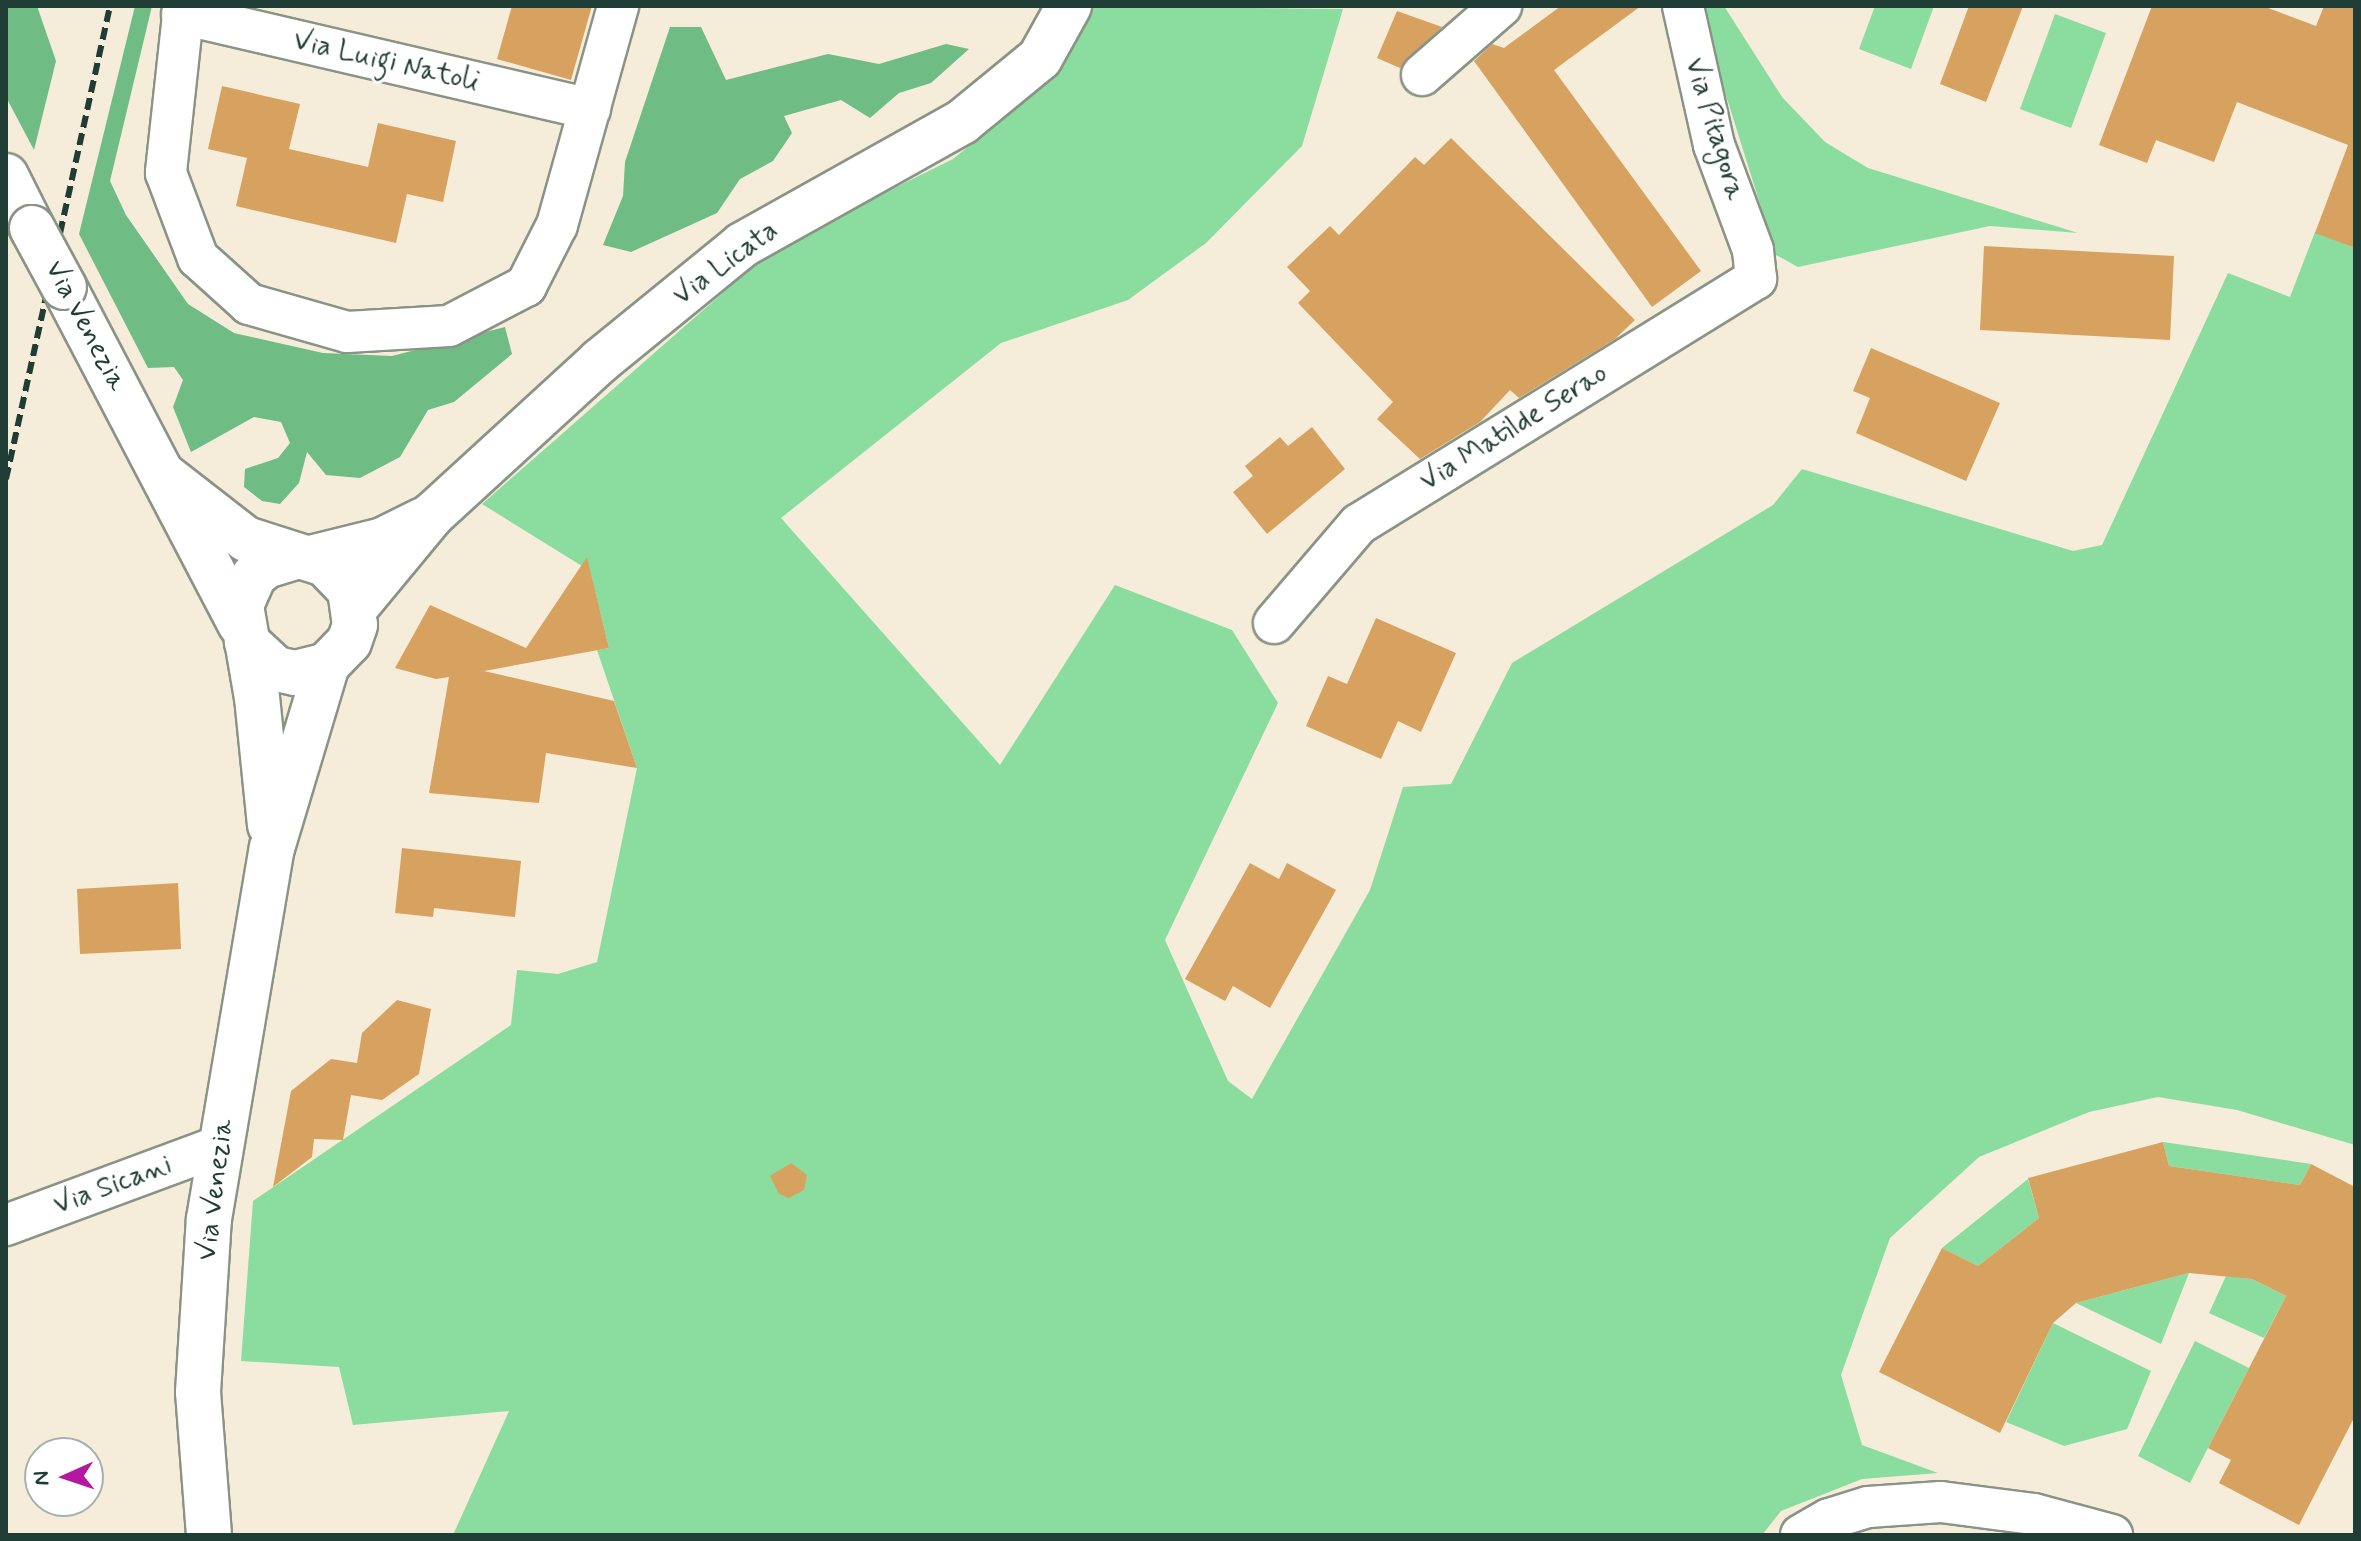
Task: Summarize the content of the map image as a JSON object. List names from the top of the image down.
{
  "streets": {
    "main road": ["Via Licata", "Via Venezia"],
    "street": [
      "Via Luigi Natoli",
      "Via Pitagora",
      "Via Matilde Serao",
      "Via Sicani"
    ]
  },
  "crossings": [
    ["Via Pitagora", "Via Matilde Serao"],
    ["Via Venezia", "Via Sicani"]
  ],
  "north": "left"
}
